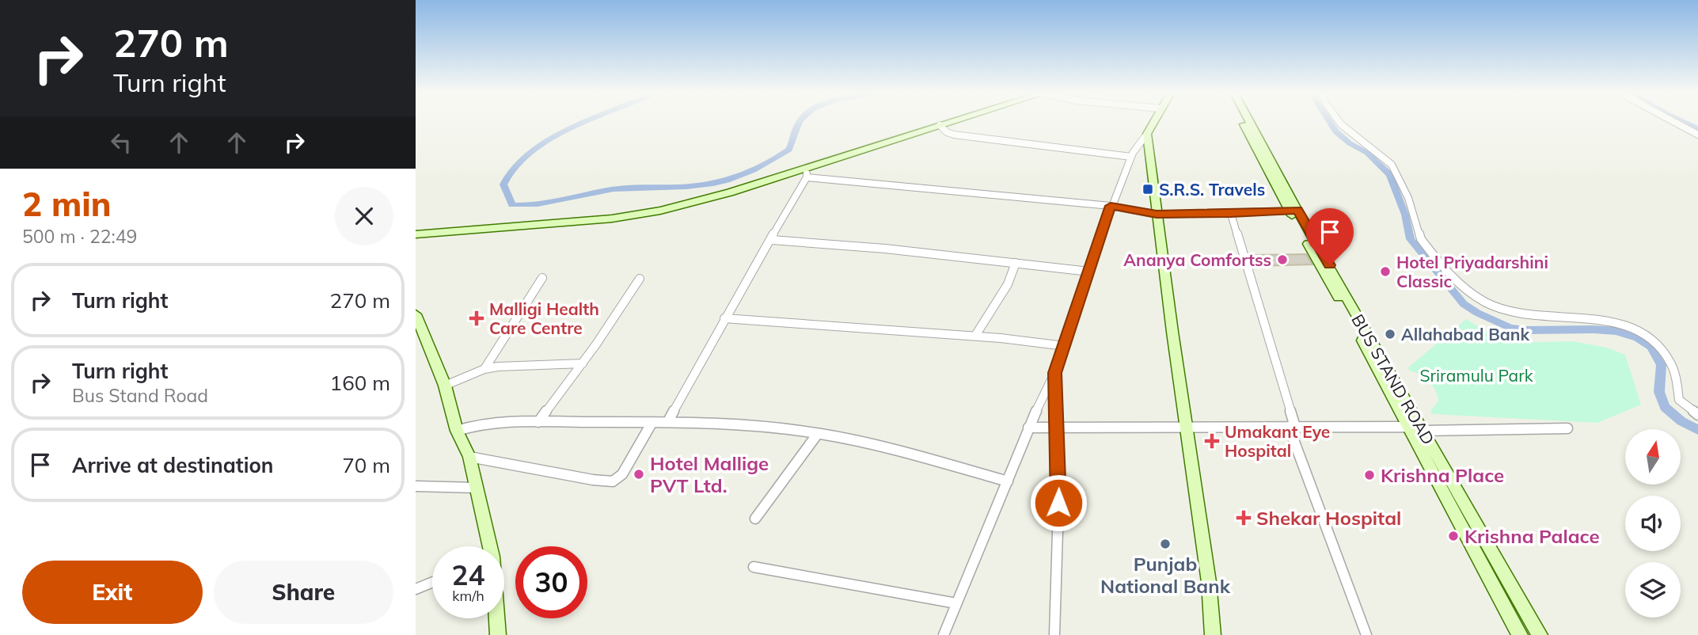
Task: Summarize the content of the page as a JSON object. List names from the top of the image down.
{
  "streets": {
    "street": ["BUS STAND ROAD"]
  },
  "parks": ["Sriramulu Park"],
  "places": {
    "transit": ["S.R.S. Travels"],
    "other": [
      "Ananya Comfortss",
      "Hotel Priyadarshini Classic",
      "Allahabad Bank",
      "Hotel Mallige PVT Ltd.",
      "Krishna Place",
      "Krishna Palace",
      "Punjab National Bank"
    ],
    "health": ["Malligi Health Care Centre", "Umakant Eye Hospital", "Shekar Hospital"]
  },
  "north": "top",
  "page": {
    "turn": ["270 m", "Turn right"],
    "heading": ["2 min", "500 m · 22:49"],
    "list": [
      {
        "name": "Turn right",
        "value": "270 m"
      },
      {
        "name": "Turn right",
        "note": "Bus Stand Road",
        "value": "160 m"
      },
      {
        "name": "Arrive at destination",
        "value": "70 m"
      }
    ],
    "speed": "24 km/h",
    "limit": "30",
    "buttons": ["Exit", "Share"]
  }
}
